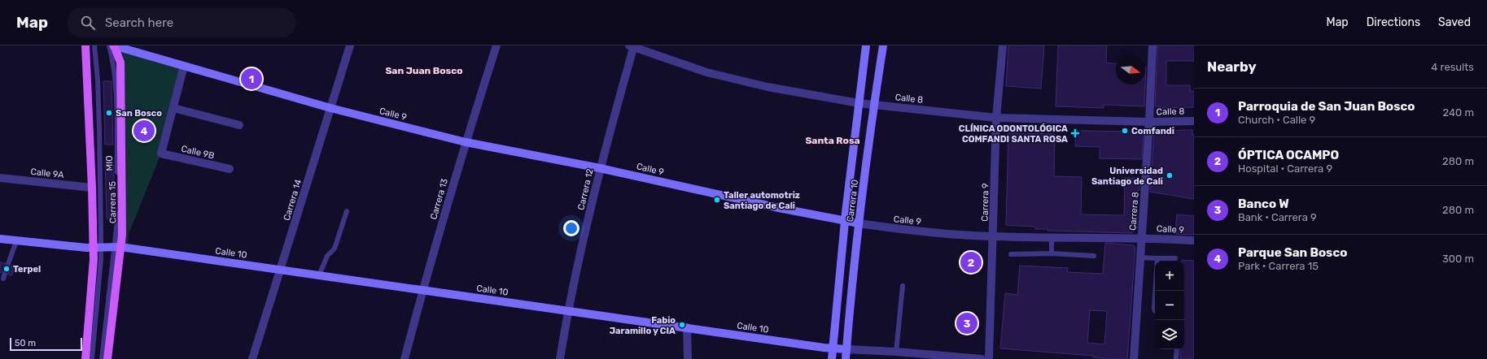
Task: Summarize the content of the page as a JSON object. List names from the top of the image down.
{
  "streets": {
    "main road": [
      "Calle 9",
      "Carrera 10",
      "Carrera 15",
      "Calle 10"
    ],
    "street": [
      "Calle 8",
      "Calle 9B",
      "Calle 9A",
      "Carrera 12",
      "Carrera 13",
      "Carrera 14",
      "Carrera 9",
      "Carrera 8"
    ],
    "lane": ["MIO"]
  },
  "crossings": [
    ["Calle 8", "Carrera 12"],
    ["Calle 8", "Carrera 10"],
    ["Calle 8", "Carrera 9"],
    ["Calle 8", "Carrera 8"],
    ["Calle 9", "Carrera 12"],
    ["Calle 9", "Carrera 13"],
    ["Calle 9", "Carrera 14"],
    ["Calle 9", "Carrera 10"],
    ["Calle 9", "Carrera 15"],
    ["Calle 9", "Carrera 9"],
    ["Calle 9", "Carrera 8"],
    ["MIO", "Carrera 15"],
    ["MIO", "Calle 10"],
    ["Carrera 12", "Calle 10"],
    ["Carrera 13", "Calle 10"],
    ["Carrera 14", "Calle 10"],
    ["Carrera 10", "Calle 10"],
    ["Carrera 15", "Calle 10"]
  ],
  "districts": ["San Juan Bosco", "Santa Rosa"],
  "places": {
    "other": [
      "San Bosco",
      "Comfandi",
      "Universidad Santiago de Cali",
      "Taller automotriz Santiago de Cali",
      "Terpel",
      "Fabio Jaramillo y CIA"
    ],
    "health": ["CLÍNICA ODONTOLÓGICA COMFANDI SANTA ROSA"]
  },
  "scale_bar": "50 m",
  "north": "right",
  "page": {
    "header": "Map",
    "search": "Search here",
    "nav": ["Map", "Directions", "Saved"],
    "heading": ["Nearby", "4 results"],
    "pins": [
      "1",
      "4",
      "2",
      "3"
    ],
    "list": [
      {
        "mark": "1",
        "name": "Parroquia de San Juan Bosco",
        "note": "Church · Calle 9",
        "value": "240 m"
      },
      {
        "mark": "2",
        "name": "ÓPTICA OCAMPO",
        "note": "Hospital · Carrera 9",
        "value": "280 m"
      },
      {
        "mark": "3",
        "name": "Banco W",
        "note": "Bank · Carrera 9",
        "value": "280 m"
      },
      {
        "mark": "4",
        "name": "Parque San Bosco",
        "note": "Park · Carrera 15",
        "value": "300 m"
      }
    ],
    "map_buttons": ["+", "−"],
    "scale": "50 m"
  }
}
